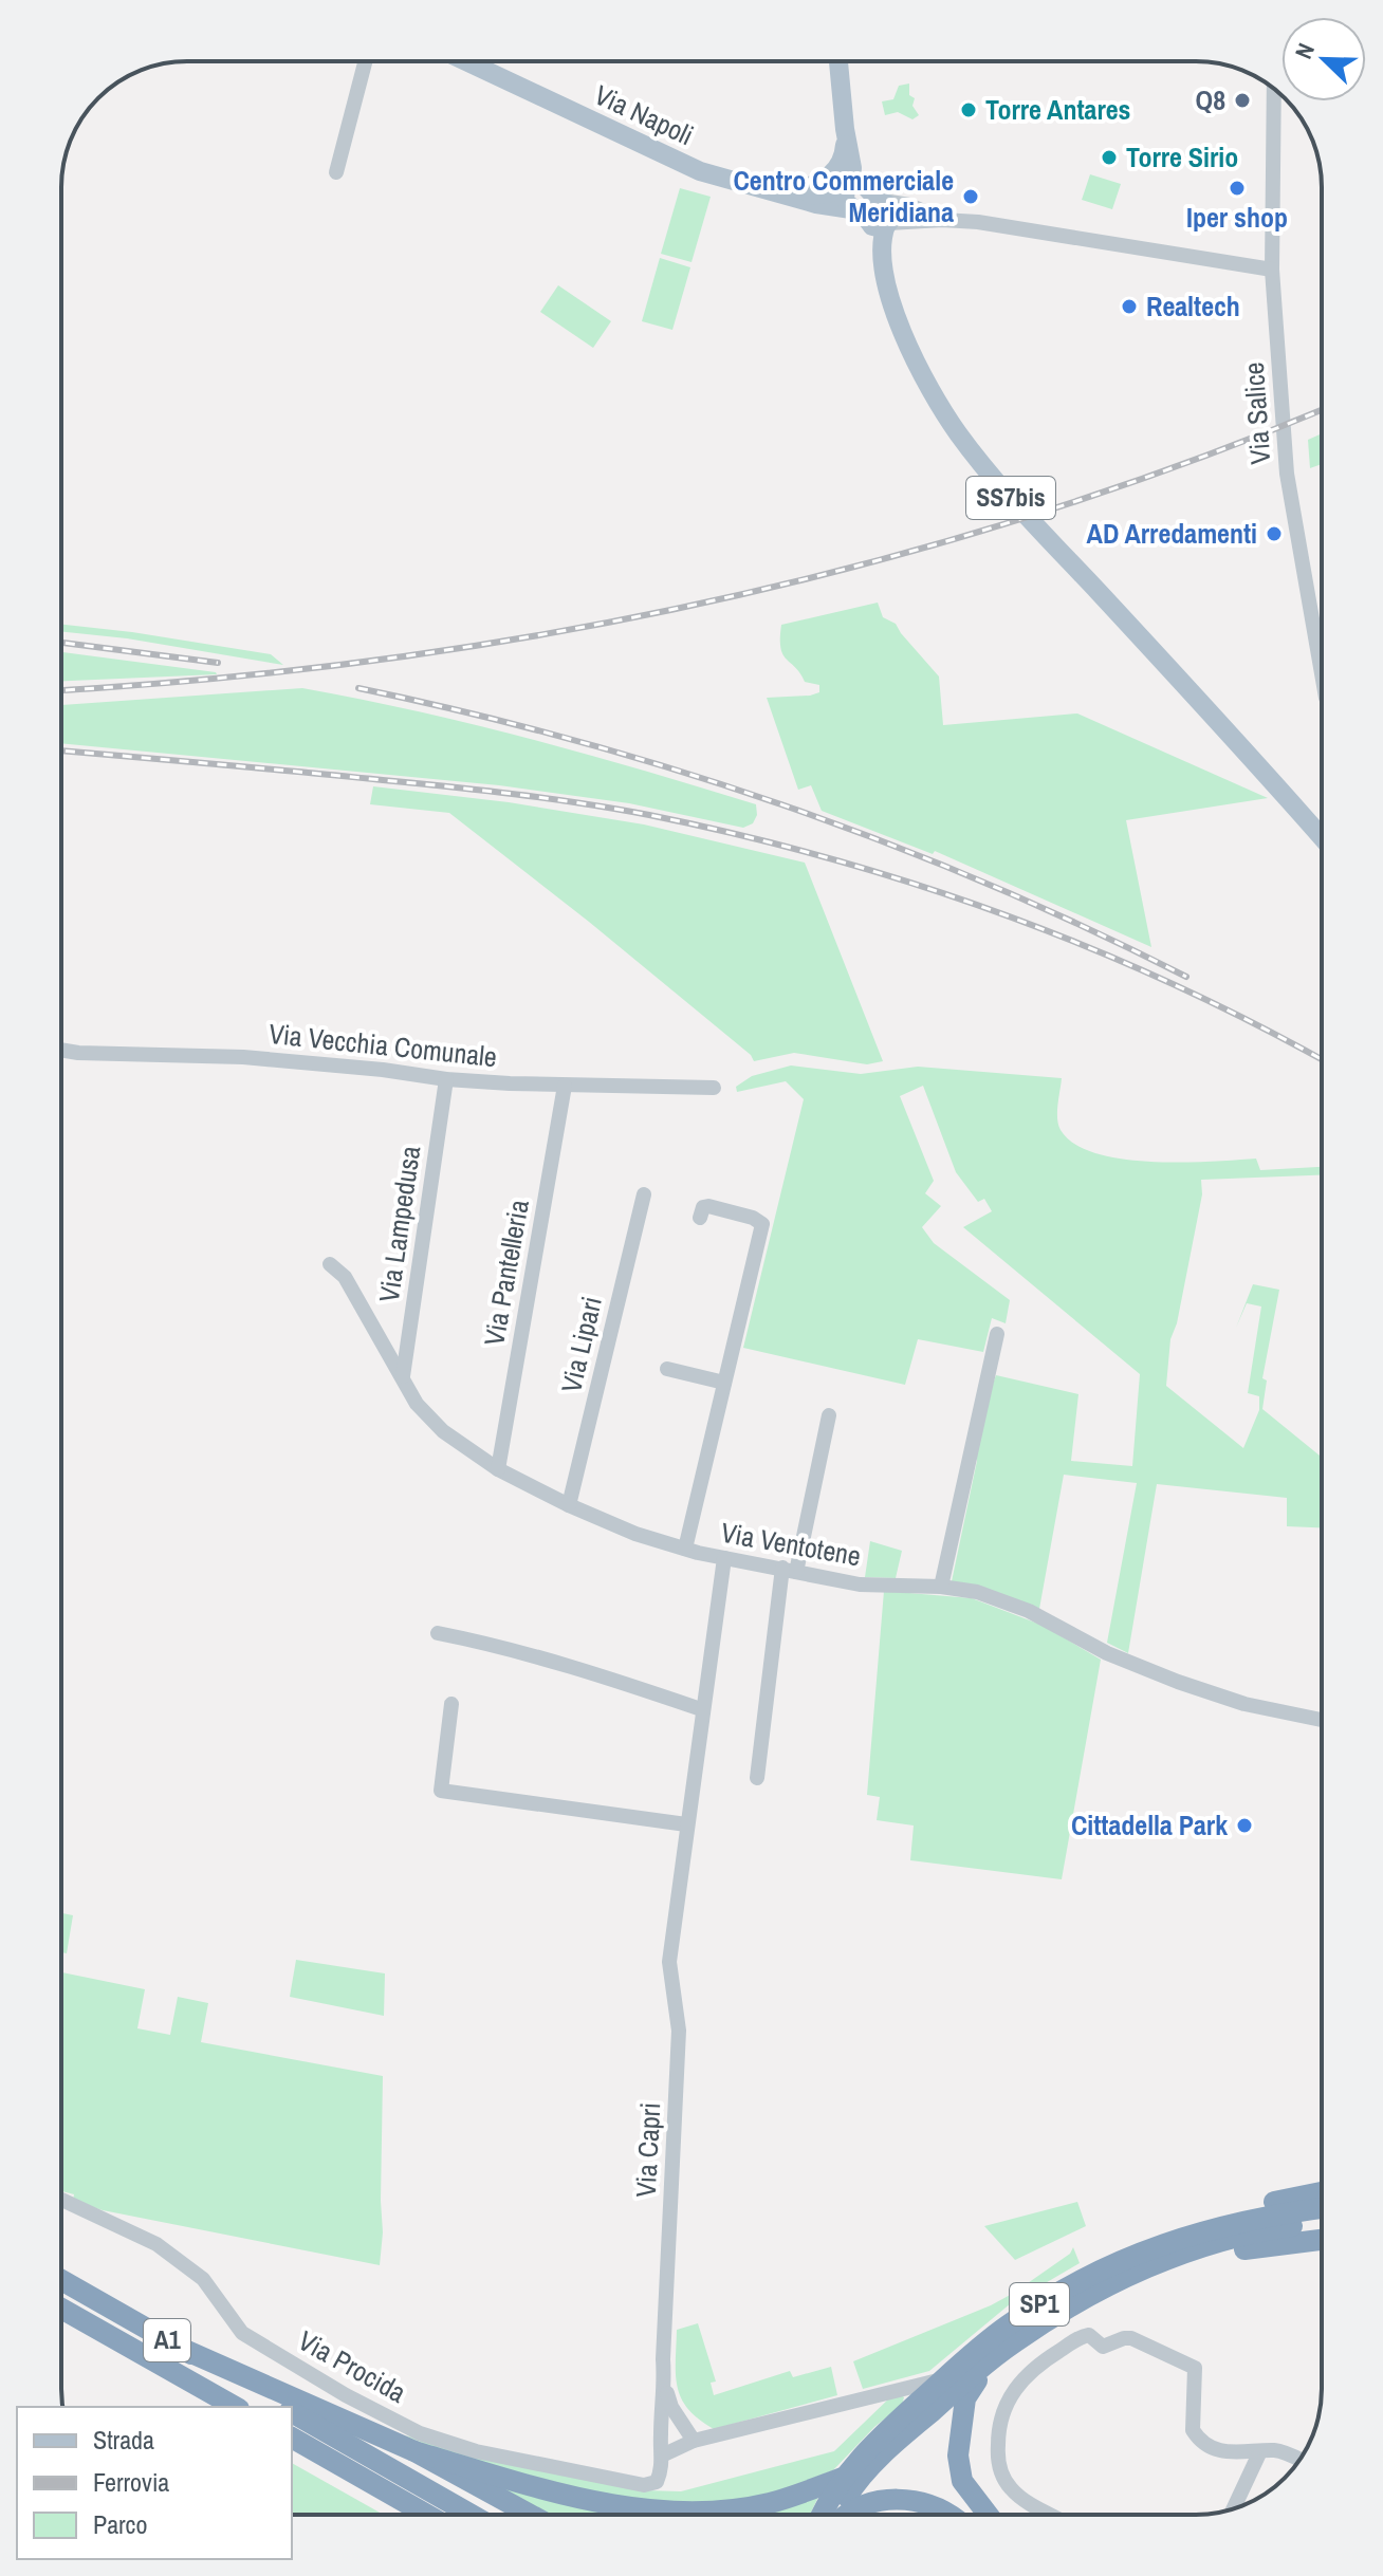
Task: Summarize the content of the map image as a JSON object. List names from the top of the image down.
{
  "streets": {
    "highway": ["SP1", "A1"],
    "main road": ["Via Napoli", "SS7bis"],
    "street": [
      "Via Salice",
      "Via Vecchia Comunale",
      "Via Lampedusa",
      "Via Pantelleria",
      "Via Lipari",
      "Via Ventotene",
      "Via Capri",
      "Via Procida"
    ]
  },
  "crossings": [
    ["Via Napoli", "Via Salice"],
    ["Via Napoli", "SS7bis"],
    ["Via Vecchia Comunale", "Via Lampedusa"],
    ["Via Vecchia Comunale", "Via Pantelleria"],
    ["Via Lampedusa", "Via Ventotene"],
    ["Via Pantelleria", "Via Ventotene"],
    ["Via Lipari", "Via Ventotene"],
    ["Via Ventotene", "Via Capri"],
    ["Via Capri", "Via Procida"]
  ],
  "places": [
    "Q8",
    "Torre Antares",
    "Torre Sirio",
    "Iper shop",
    "Centro Commerciale Meridiana",
    "Realtech",
    "AD Arredamenti",
    "Cittadella Park"
  ],
  "legend": ["Strada", "Ferrovia", "Parco"],
  "north": "top left"
}
